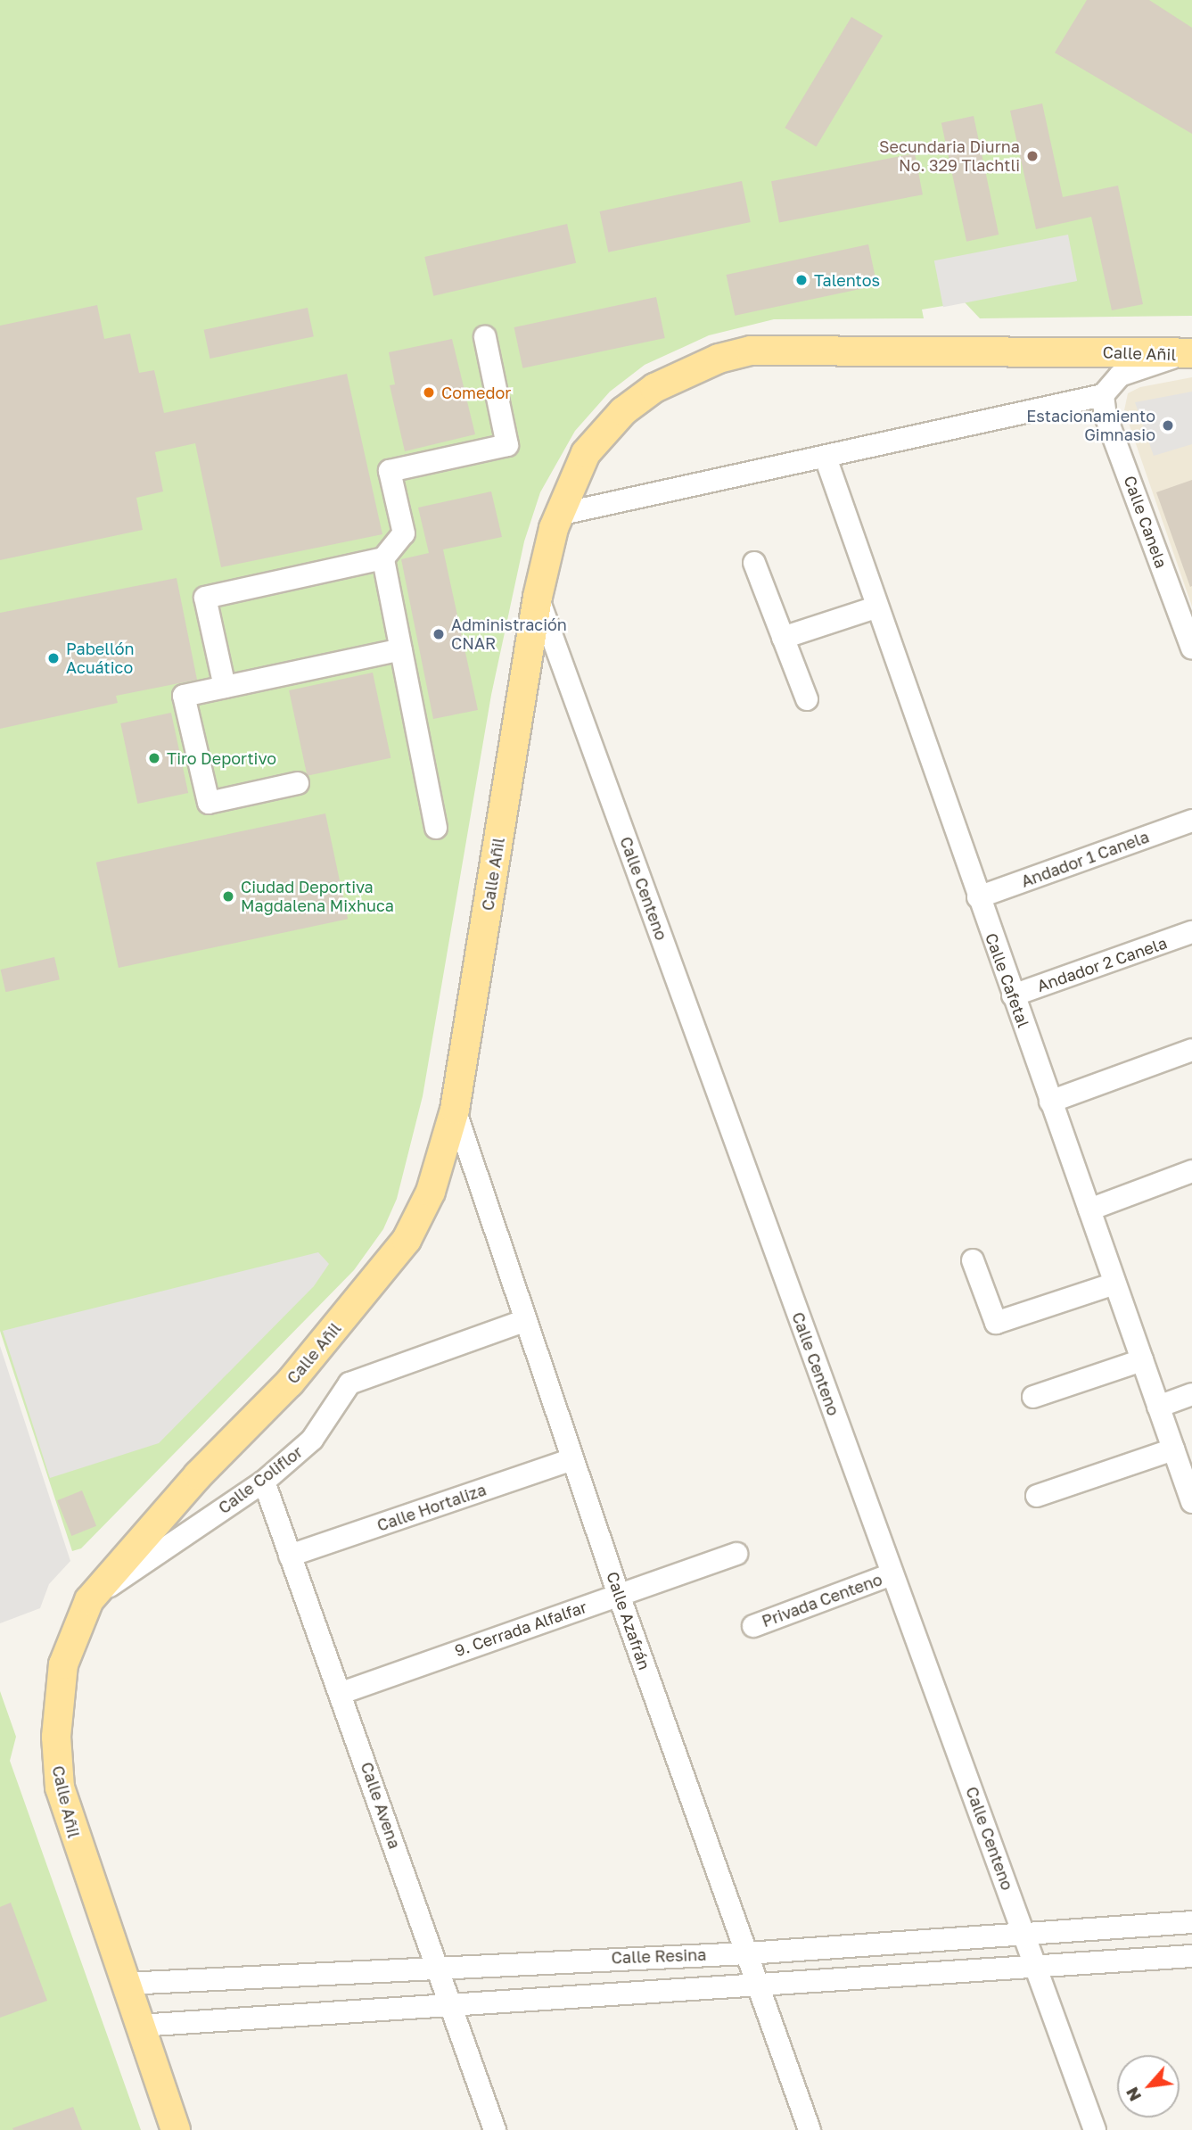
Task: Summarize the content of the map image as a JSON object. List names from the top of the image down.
{
  "streets": {
    "main road": ["Calle Añil"],
    "street": [
      "Calle Canela",
      "Andador 1 Canela",
      "Calle Centeno",
      "Andador 2 Canela",
      "Calle Cafetal",
      "Calle Coliflor",
      "Calle Hortaliza",
      "Privada Centeno",
      "Calle Azafrán",
      "9. Cerrada Alfalfar",
      "Calle Avena",
      "Calle Resina"
    ]
  },
  "crossings": [
    ["Calle Añil", "Calle Canela"],
    ["Calle Añil", "Calle Centeno"],
    ["Calle Añil", "Calle Coliflor"],
    ["Calle Añil", "Calle Azafrán"],
    ["Calle Añil", "Calle Resina"],
    ["Andador 1 Canela", "Calle Cafetal"],
    ["Calle Centeno", "Privada Centeno"],
    ["Calle Centeno", "Calle Resina"],
    ["Andador 2 Canela", "Calle Cafetal"],
    ["Calle Coliflor", "Calle Azafrán"],
    ["Calle Coliflor", "Calle Avena"],
    ["Calle Hortaliza", "Calle Azafrán"],
    ["Calle Hortaliza", "Calle Avena"],
    ["Calle Azafrán", "9. Cerrada Alfalfar"],
    ["Calle Azafrán", "Calle Resina"],
    ["9. Cerrada Alfalfar", "Calle Avena"],
    ["Calle Avena", "Calle Resina"]
  ],
  "places": [
    "Secundaria Diurna No. 329 Tlachtli",
    "Talentos",
    "Comedor",
    "Estacionamiento Gimnasio",
    "Administración CNAR",
    "Pabellón Acuático",
    "Tiro Deportivo",
    "Ciudad Deportiva Magdalena Mixhuca"
  ],
  "north": "bottom left"
}
